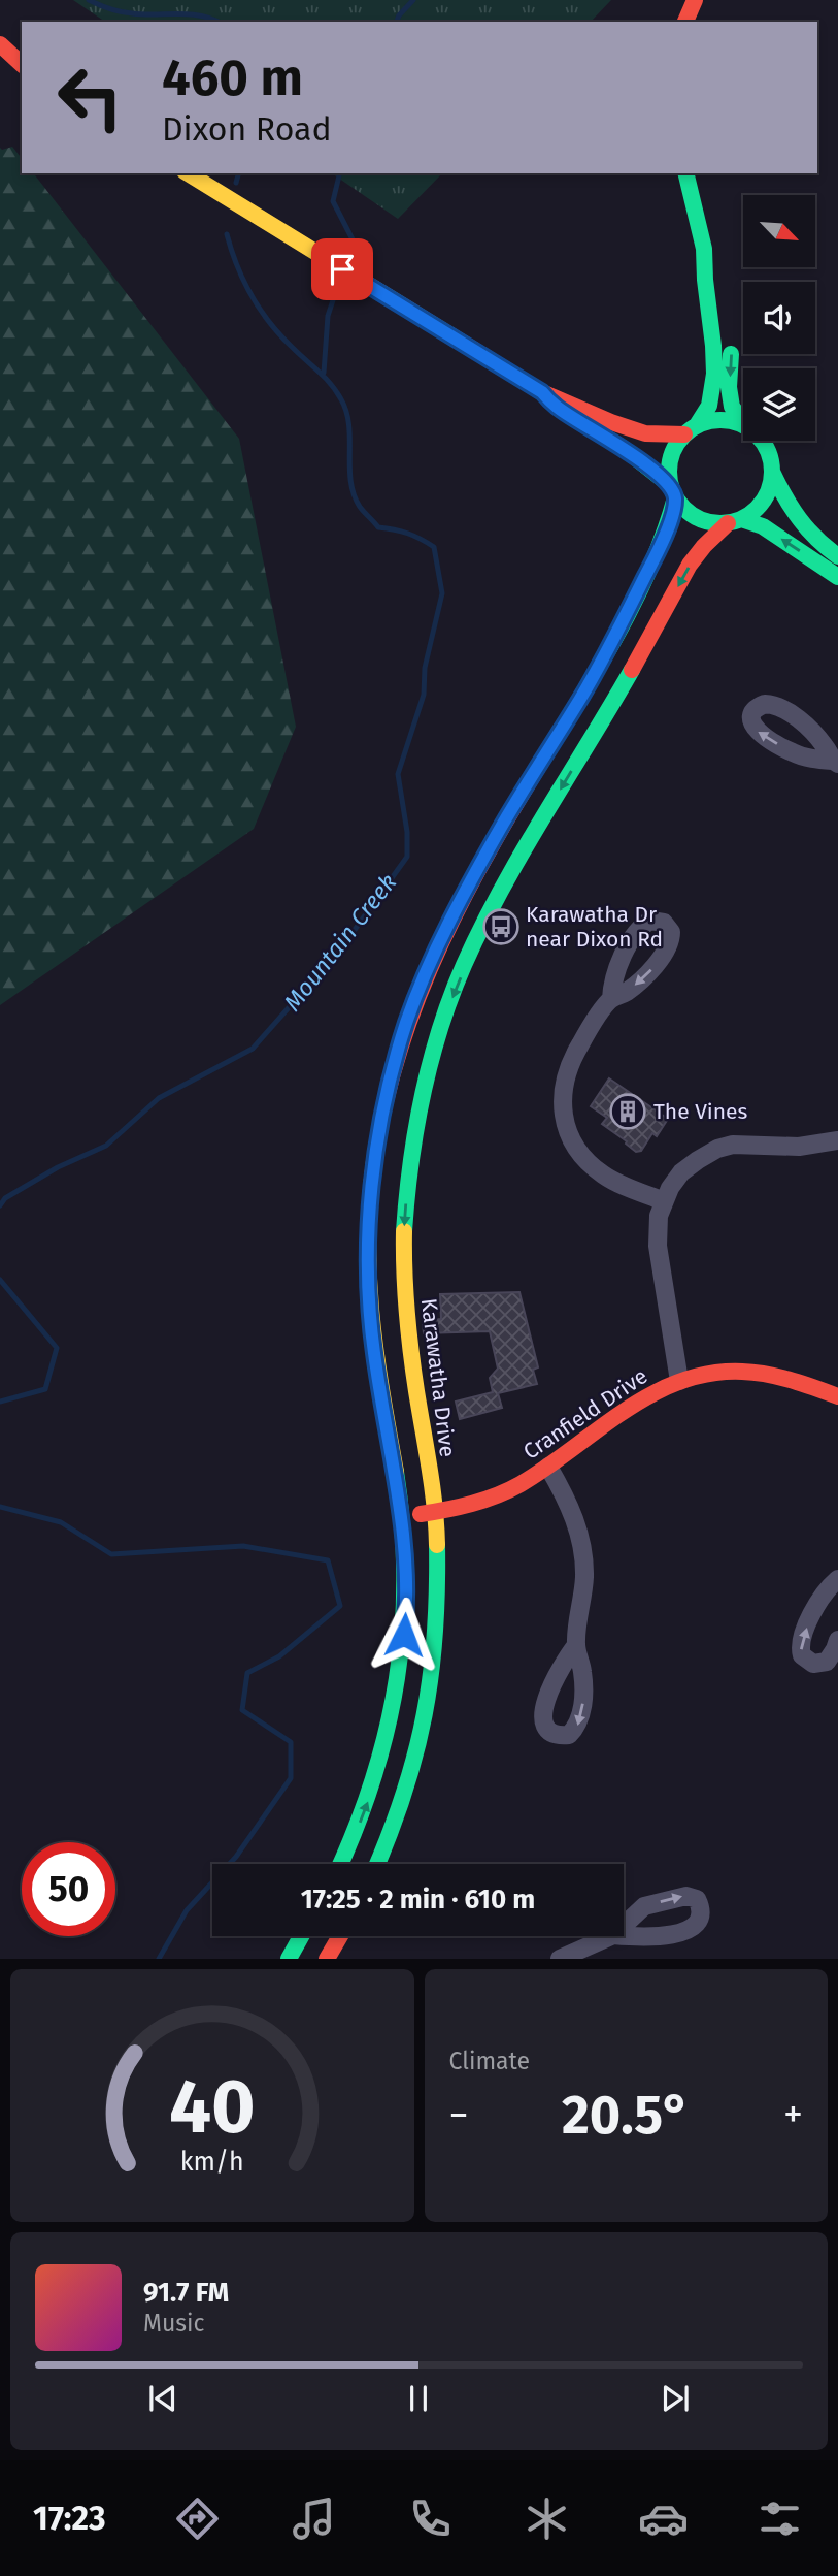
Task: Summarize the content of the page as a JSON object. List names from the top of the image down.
{
  "streets": {
    "main road": ["Karawatha Drive", "Cranfield Drive"]
  },
  "crossings": [
    ["Karawatha Drive", "Cranfield Drive"]
  ],
  "water": ["Mountain Creek"],
  "places": {
    "bus stop": ["Karawatha Dr near Dixon Rd"],
    "building": ["The Vines"]
  },
  "north": "bottom right",
  "page": {
    "turn": ["460 m", "Dixon Road"],
    "limit": "50",
    "trip": "17:25 · 2 min · 610 m",
    "tile": "Climate",
    "heat": ["−", "20.5°", "+"],
    "song": ["91.7 FM", "Music"],
    "tabs": "17:23",
    "gauge": ["40", "km/h"]
  }
}
